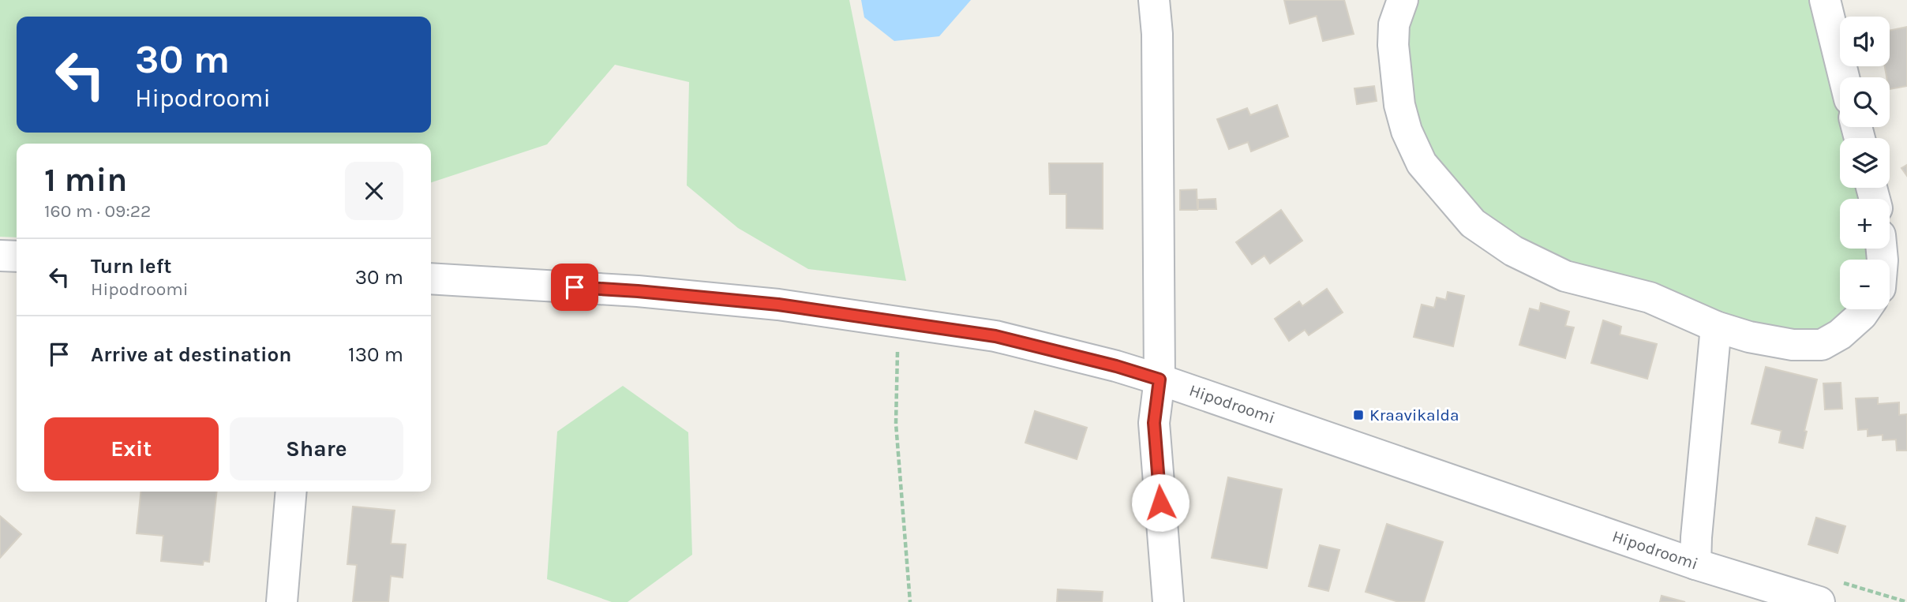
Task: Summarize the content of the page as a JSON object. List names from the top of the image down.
{
  "streets": {
    "street": ["Hipodroomi"]
  },
  "places": {
    "transit": ["Kraavikalda"]
  },
  "page": {
    "map_buttons": ["+", "−"],
    "turn": ["30 m", "Hipodroomi"],
    "heading": ["1 min", "160 m · 09:22"],
    "list": [
      {
        "name": "Turn left",
        "note": "Hipodroomi",
        "value": "30 m"
      },
      {
        "name": "Arrive at destination",
        "value": "130 m"
      }
    ],
    "buttons": ["Exit", "Share"]
  }
}
